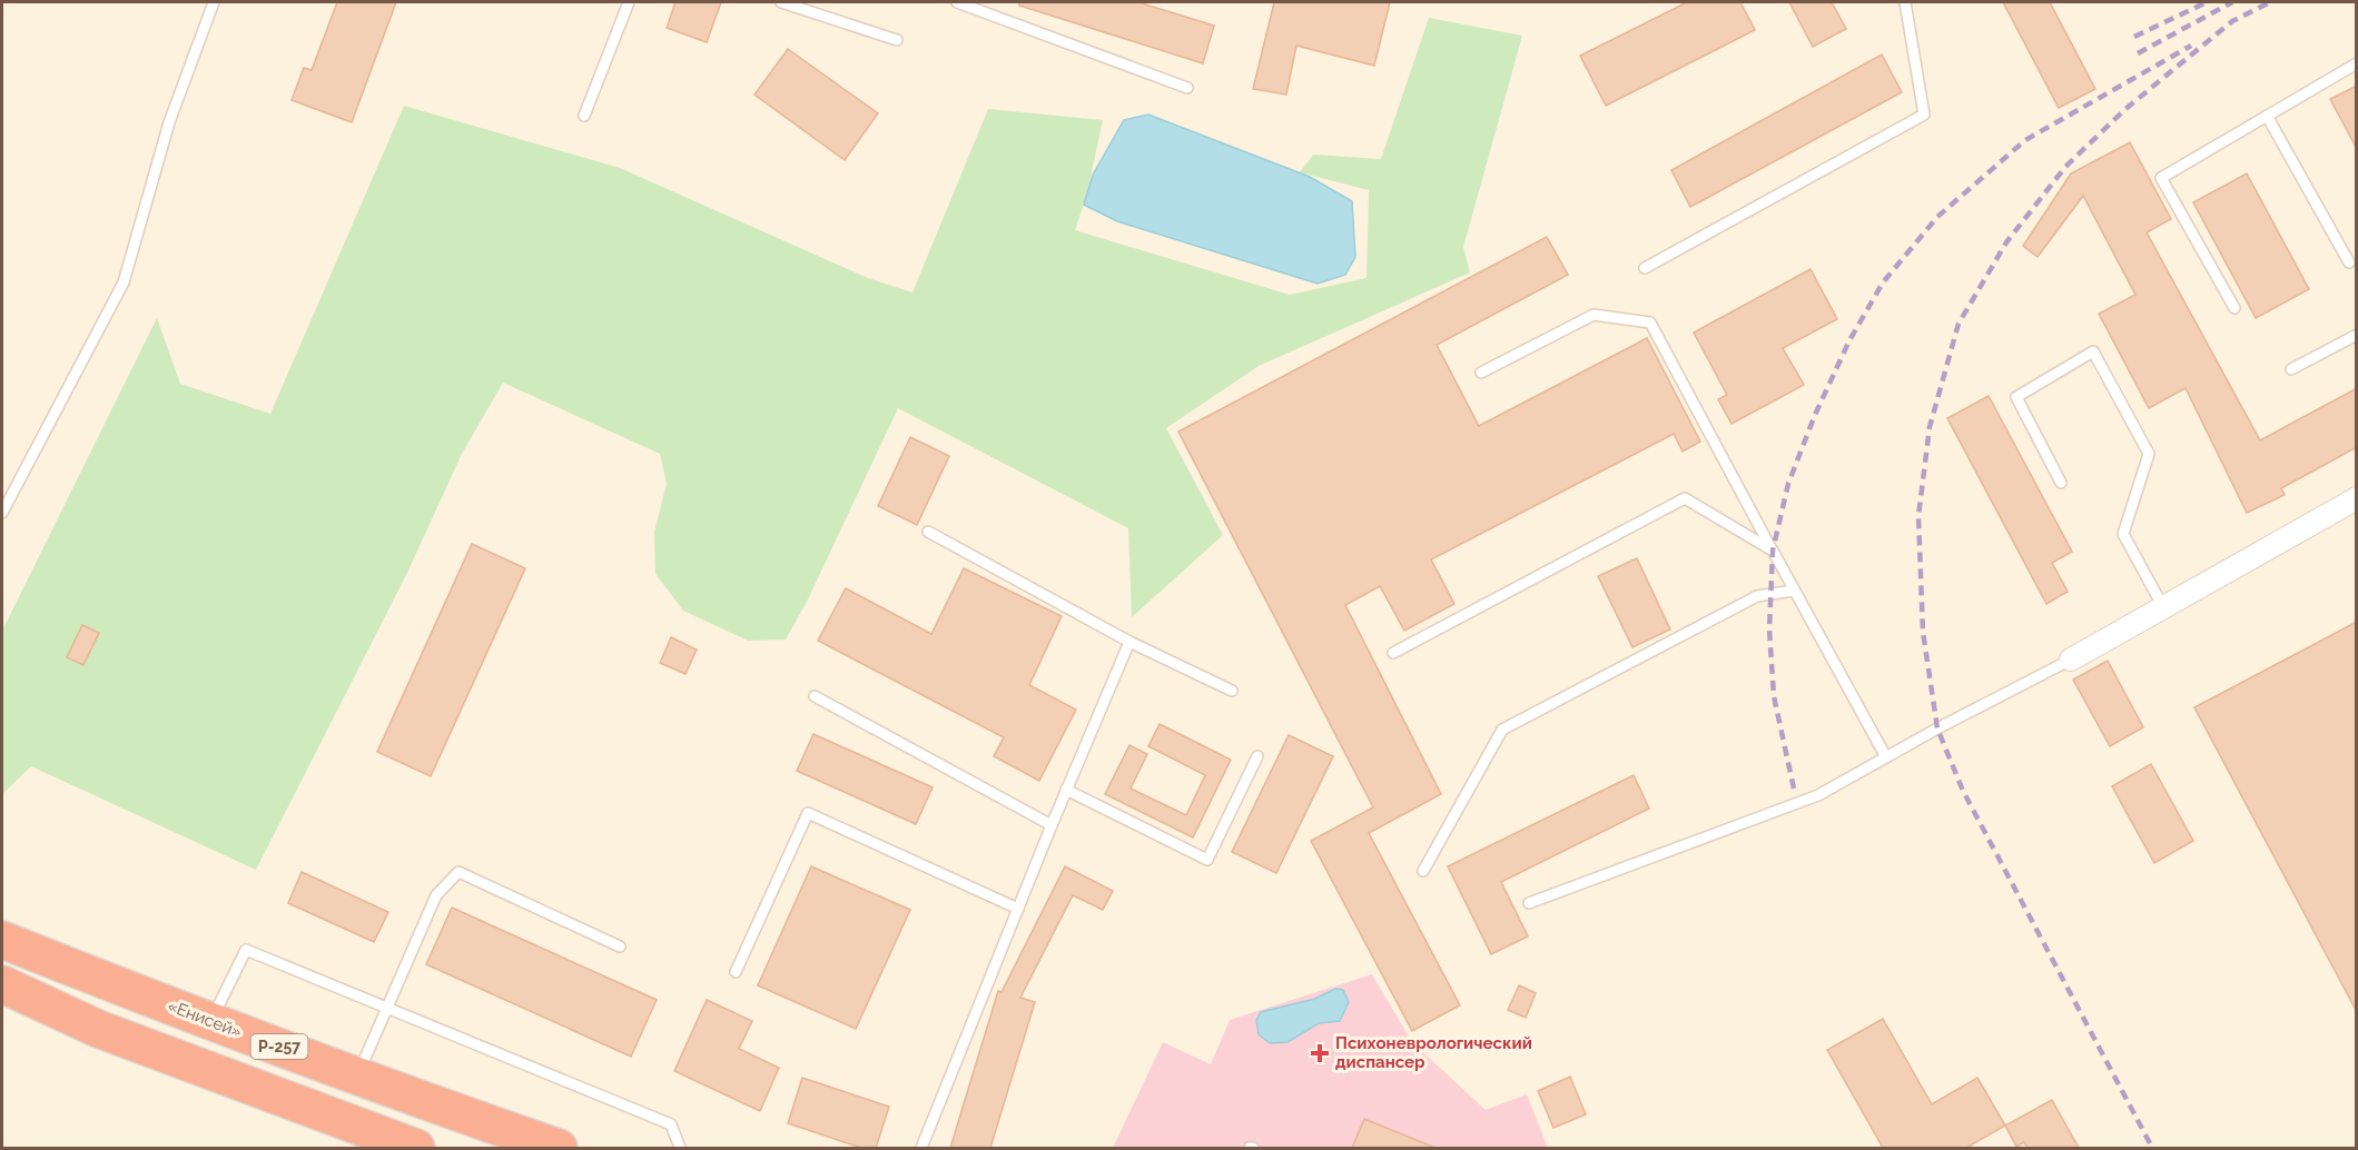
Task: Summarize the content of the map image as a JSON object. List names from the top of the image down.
{
  "streets": {
    "highway": ["«Енисей»", "Р-257"]
  },
  "places": {
    "health": ["Психоневрологический диспансер"]
  }
}
